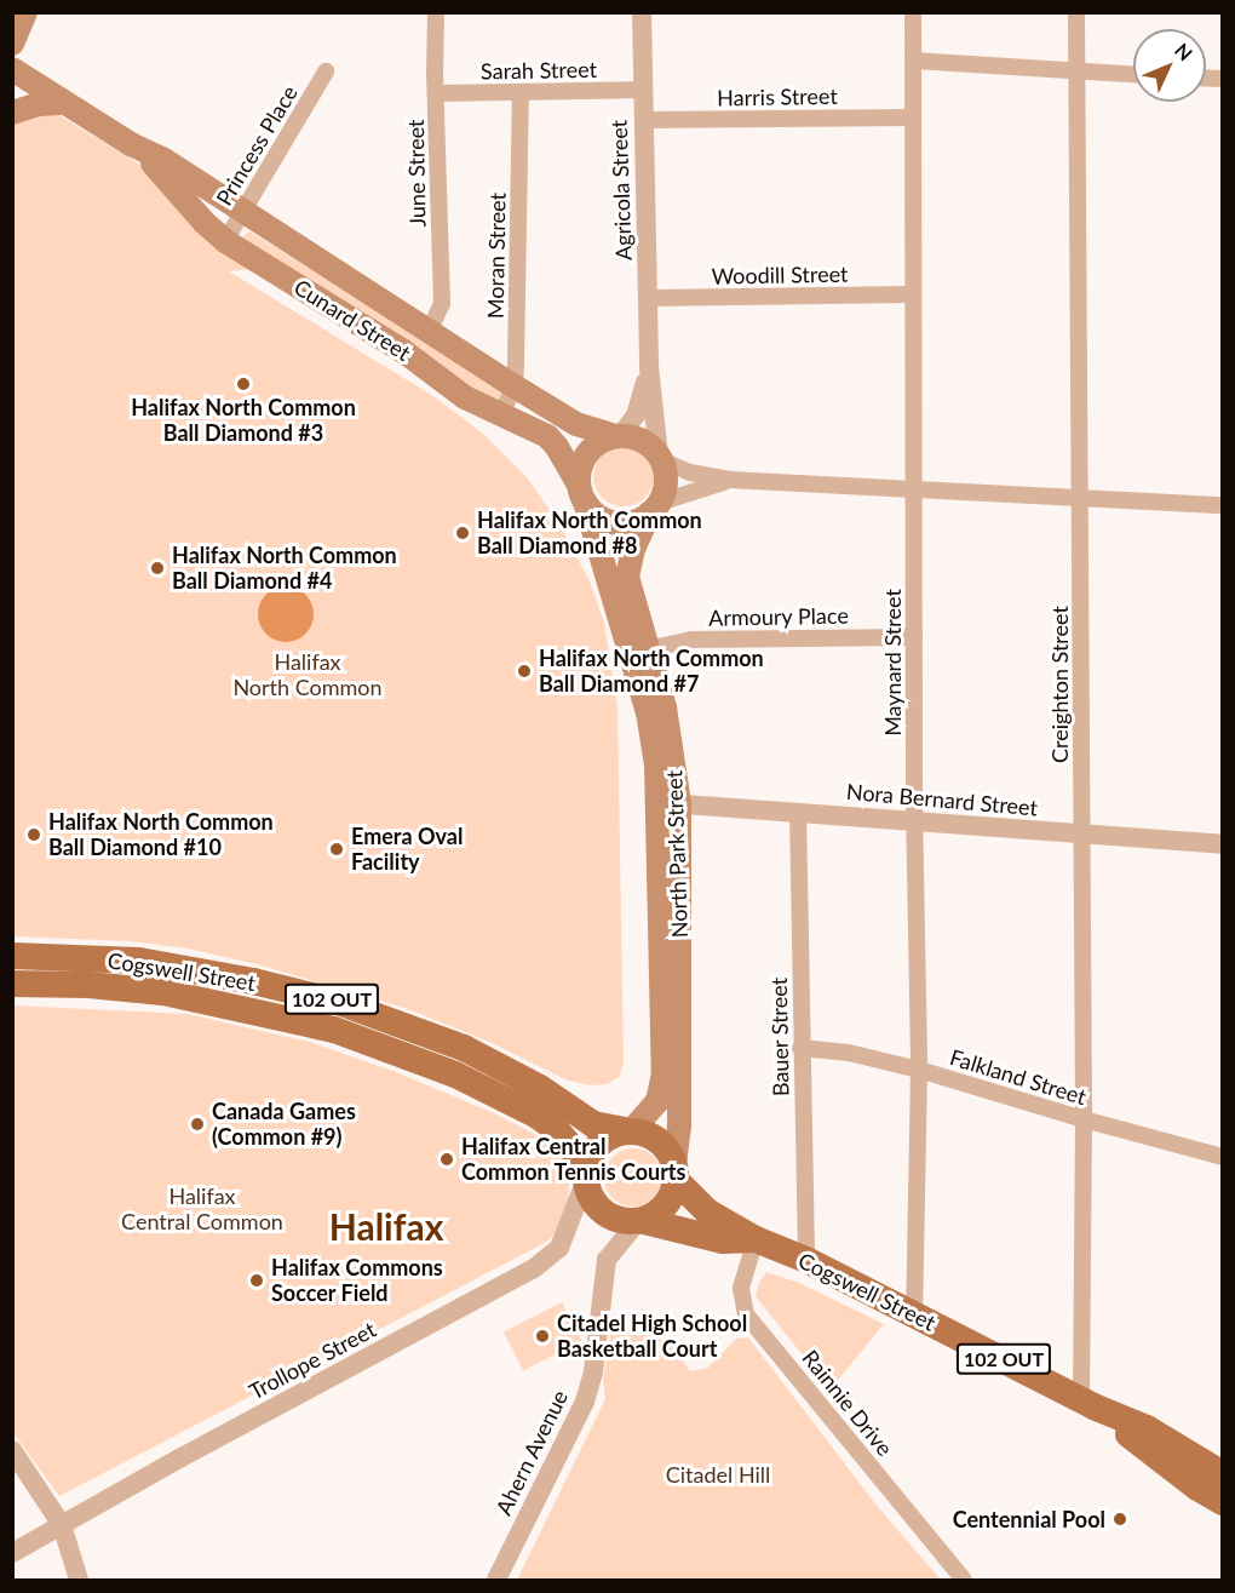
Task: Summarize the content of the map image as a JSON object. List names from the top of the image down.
{
  "streets": {
    "main road": [
      "Cunard Street",
      "North Park Street",
      "Cogswell Street",
      "102 OUT"
    ],
    "street": [
      "Sarah Street",
      "Harris Street",
      "Princess Place",
      "June Street",
      "Agricola Street",
      "Moran Street",
      "Woodill Street",
      "Armoury Place",
      "Maynard Street",
      "Creighton Street",
      "Nora Bernard Street",
      "Bauer Street",
      "Falkland Street",
      "Trollope Street",
      "Rainnie Drive",
      "Ahern Avenue"
    ]
  },
  "crossings": [
    ["Sarah Street", "June Street"],
    ["Sarah Street", "Agricola Street"],
    ["Sarah Street", "Moran Street"],
    ["Harris Street", "Agricola Street"],
    ["Harris Street", "Maynard Street"],
    ["Princess Place", "Cunard Street"],
    ["June Street", "Cunard Street"],
    ["Agricola Street", "Woodill Street"],
    ["Agricola Street", "Cunard Street"],
    ["Agricola Street", "North Park Street"],
    ["Moran Street", "Cunard Street"],
    ["Woodill Street", "Maynard Street"],
    ["Cunard Street", "North Park Street"],
    ["Armoury Place", "Maynard Street"],
    ["Armoury Place", "North Park Street"],
    ["Maynard Street", "Nora Bernard Street"],
    ["Maynard Street", "Cogswell Street"],
    ["Maynard Street", "Falkland Street"],
    ["Creighton Street", "Nora Bernard Street"],
    ["Creighton Street", "Cogswell Street"],
    ["Creighton Street", "Falkland Street"],
    ["Nora Bernard Street", "North Park Street"],
    ["Nora Bernard Street", "Bauer Street"],
    ["North Park Street", "Cogswell Street"],
    ["North Park Street", "102 OUT"],
    ["North Park Street", "Trollope Street"],
    ["North Park Street", "Ahern Avenue"],
    ["Cogswell Street", "102 OUT"],
    ["Cogswell Street", "Bauer Street"],
    ["Cogswell Street", "Trollope Street"],
    ["Cogswell Street", "Rainnie Drive"],
    ["Cogswell Street", "Ahern Avenue"],
    ["102 OUT", "Trollope Street"],
    ["102 OUT", "Ahern Avenue"],
    ["Bauer Street", "Falkland Street"],
    ["Trollope Street", "Ahern Avenue"]
  ],
  "districts": ["Halifax"],
  "parks": ["Halifax North Common", "Halifax Central Common", "Citadel Hill"],
  "places": [
    "Halifax North Common Ball Diamond #3",
    "Halifax North Common Ball Diamond #8",
    "Halifax North Common Ball Diamond #4",
    "Halifax North Common Ball Diamond #7",
    "Halifax North Common Ball Diamond #10",
    "Emera Oval Facility",
    "Canada Games (Common #9)",
    "Halifax Central Common Tennis Courts",
    "Halifax Commons Soccer Field",
    "Citadel High School Basketball Court",
    "Centennial Pool"
  ],
  "north": "top right"
}
